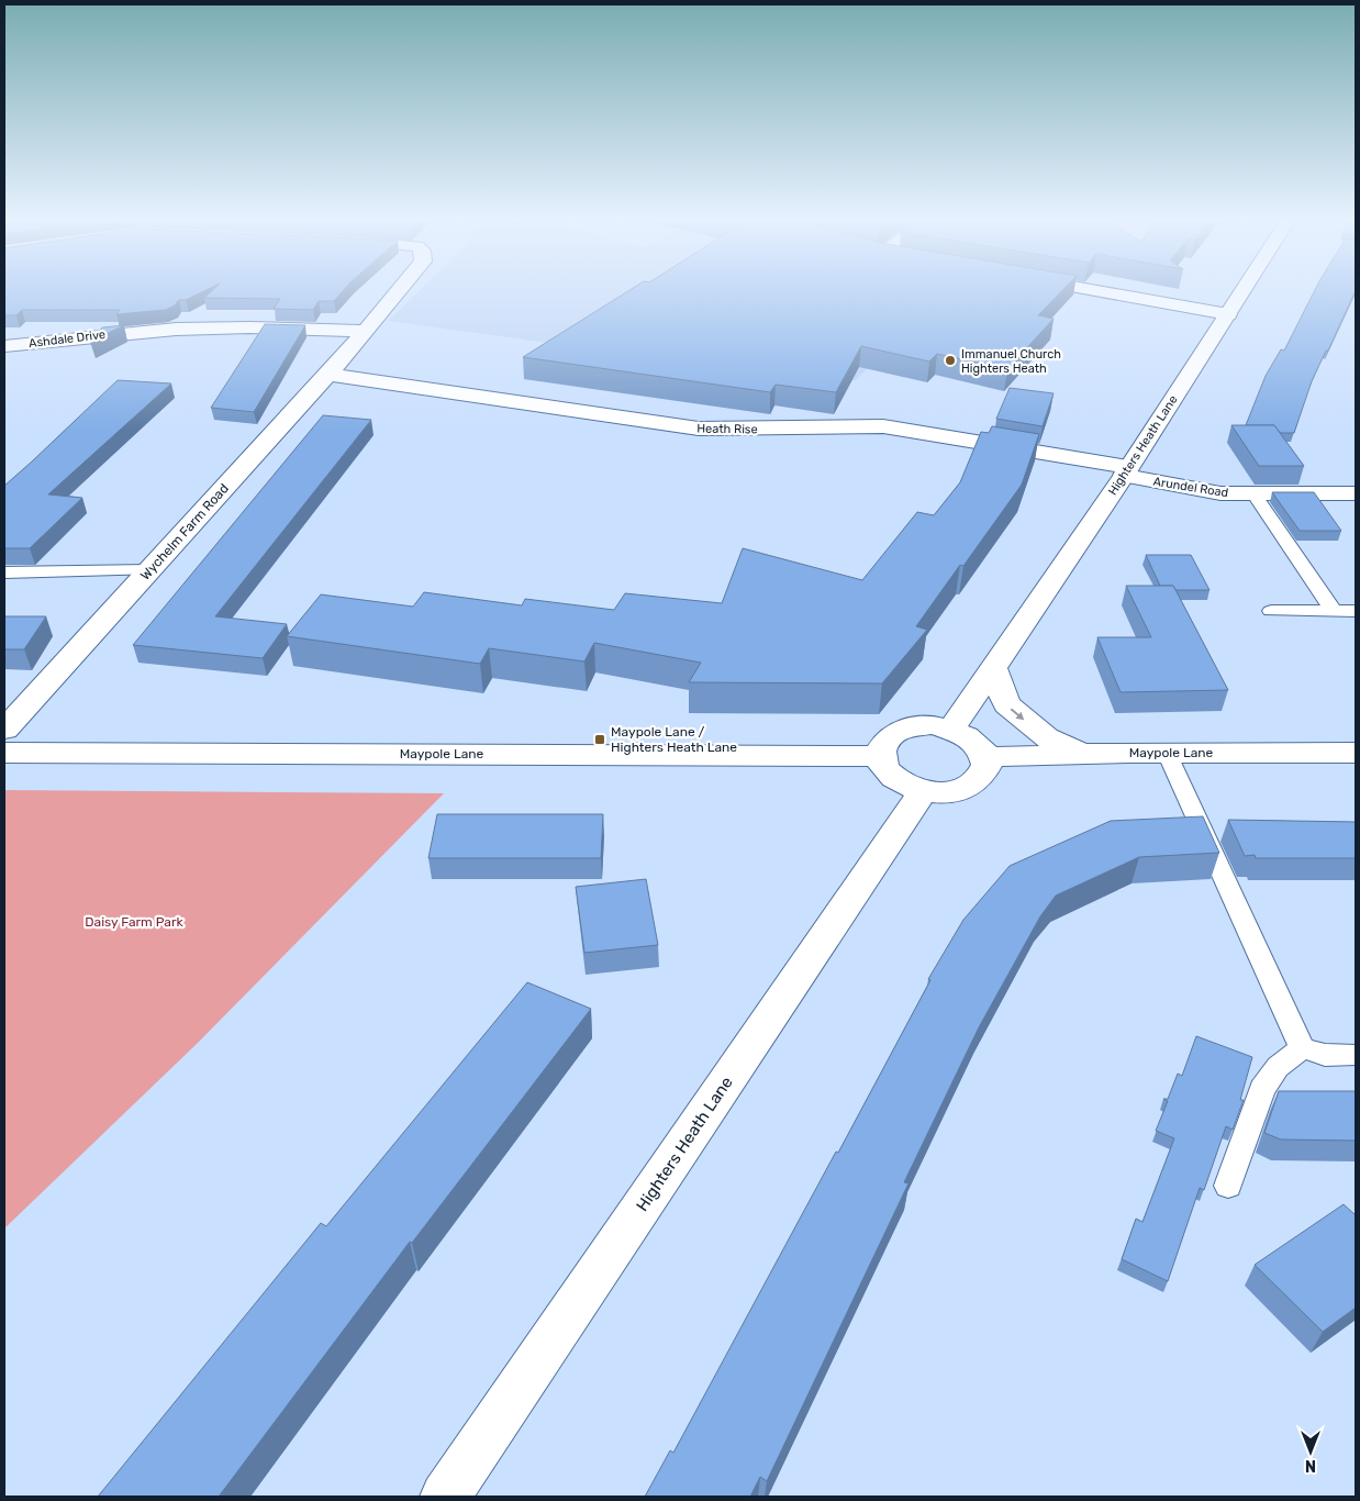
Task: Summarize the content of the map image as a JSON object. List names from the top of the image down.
{
  "streets": {
    "street": [
      "Ashdale Drive",
      "Heath Rise",
      "Highters Heath Lane",
      "Arundel Road",
      "Wychelm Farm Road",
      "Maypole Lane"
    ]
  },
  "crossings": [
    ["Ashdale Drive", "Wychelm Farm Road"],
    ["Heath Rise", "Highters Heath Lane"],
    ["Heath Rise", "Arundel Road"],
    ["Heath Rise", "Wychelm Farm Road"],
    ["Highters Heath Lane", "Arundel Road"],
    ["Highters Heath Lane", "Maypole Lane"]
  ],
  "parks": ["Daisy Farm Park"],
  "places": {
    "other": ["Immanuel Church Highters Heath"],
    "transit": ["Maypole Lane / Highters Heath Lane"]
  },
  "north": "bottom"
}
